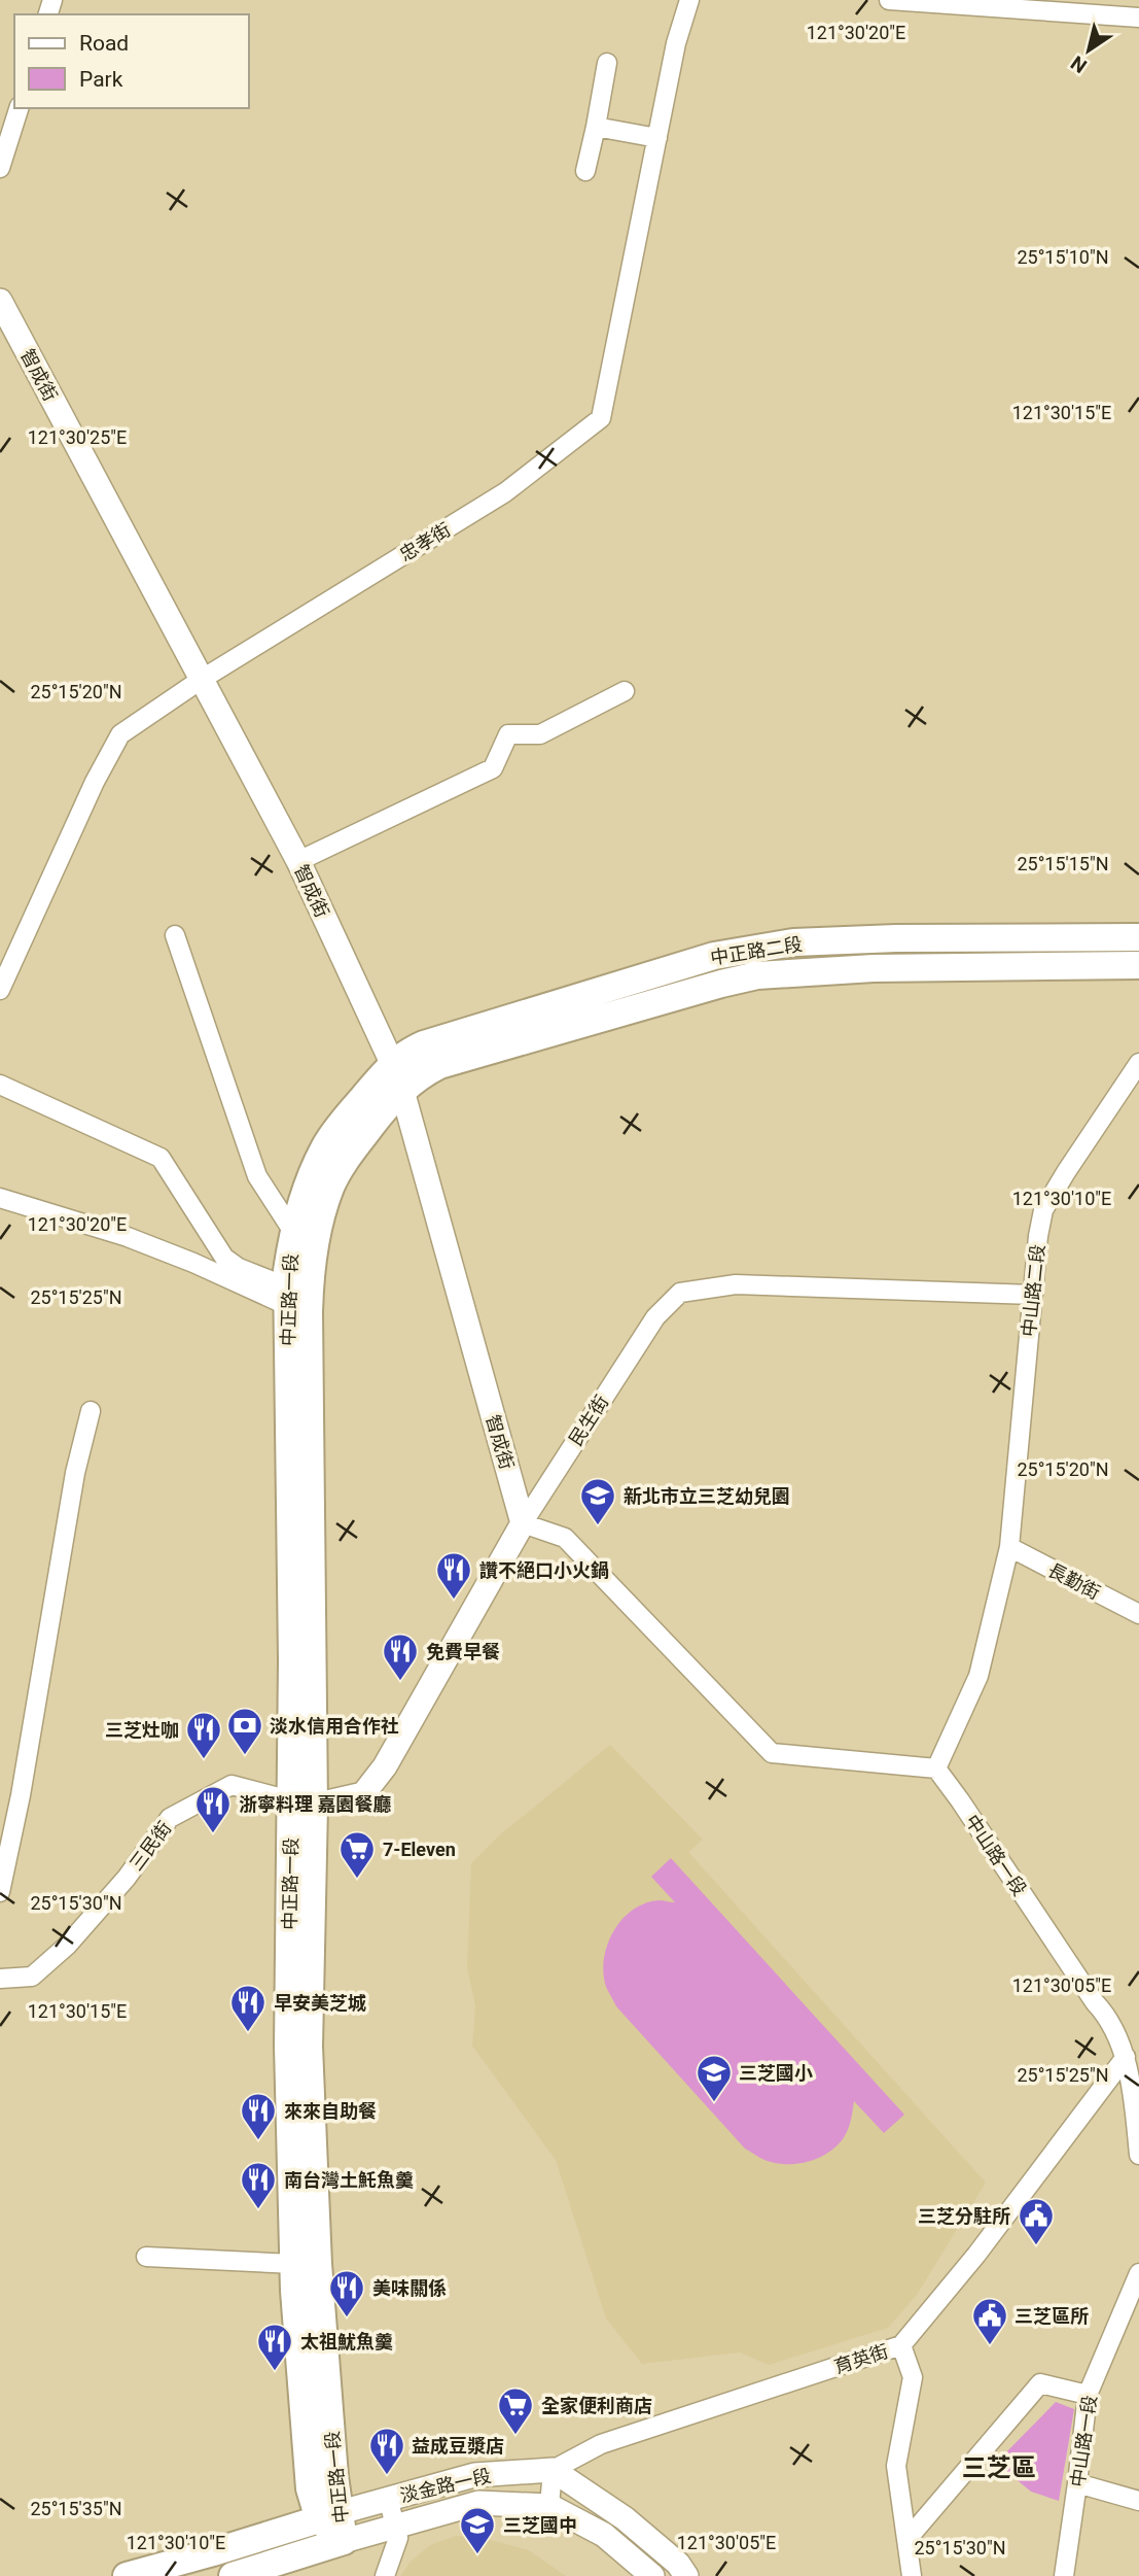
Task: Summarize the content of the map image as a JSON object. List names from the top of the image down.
{
  "streets": {
    "main road": ["中正路二段", "中正路一段"],
    "street": [
      "智成街",
      "忠孝街",
      "中山路二段",
      "民生街",
      "長勤街",
      "三民街",
      "中山路一段",
      "育英街",
      "淡金路一段"
    ]
  },
  "crossings": [
    ["智成街", "忠孝街"],
    ["智成街", "中正路二段"],
    ["智成街", "中正路一段"],
    ["智成街", "民生街"],
    ["中正路二段", "中正路一段"],
    ["中山路二段", "民生街"],
    ["中山路二段", "長勤街"],
    ["中正路一段", "民生街"],
    ["中正路一段", "三民街"],
    ["中正路一段", "淡金路一段"],
    ["民生街", "三民街"],
    ["中山路一段", "育英街"],
    ["育英街", "淡金路一段"]
  ],
  "districts": ["三芝區"],
  "places": {
    "school or university": ["新北市立三芝幼兒園", "三芝國小", "三芝國中"],
    "restaurant": [
      "讚不絕口小火鍋",
      "免費早餐",
      "三芝灶咖",
      "浙寧料理 嘉園餐廳",
      "早安美芝城",
      "來來自助餐",
      "南台灣土魠魚羹",
      "美味關係",
      "太祖魷魚羹",
      "益成豆漿店"
    ],
    "bank": ["淡水信用合作社"],
    "supermarket": ["7-Eleven", "全家便利商店"],
    "public building": ["三芝分駐所", "三芝區所"]
  },
  "legend": ["Road", "Park"],
  "north": "bottom left",
  "coordinates": [
    "121°30'20\"E",
    "25°15'10\"N",
    "121°30'15\"E",
    "121°30'25\"E",
    "25°15'20\"N",
    "25°15'15\"N",
    "121°30'10\"E",
    "25°15'25\"N",
    "25°15'30\"N",
    "121°30'05\"E",
    "25°15'35\"N"
  ]
}
